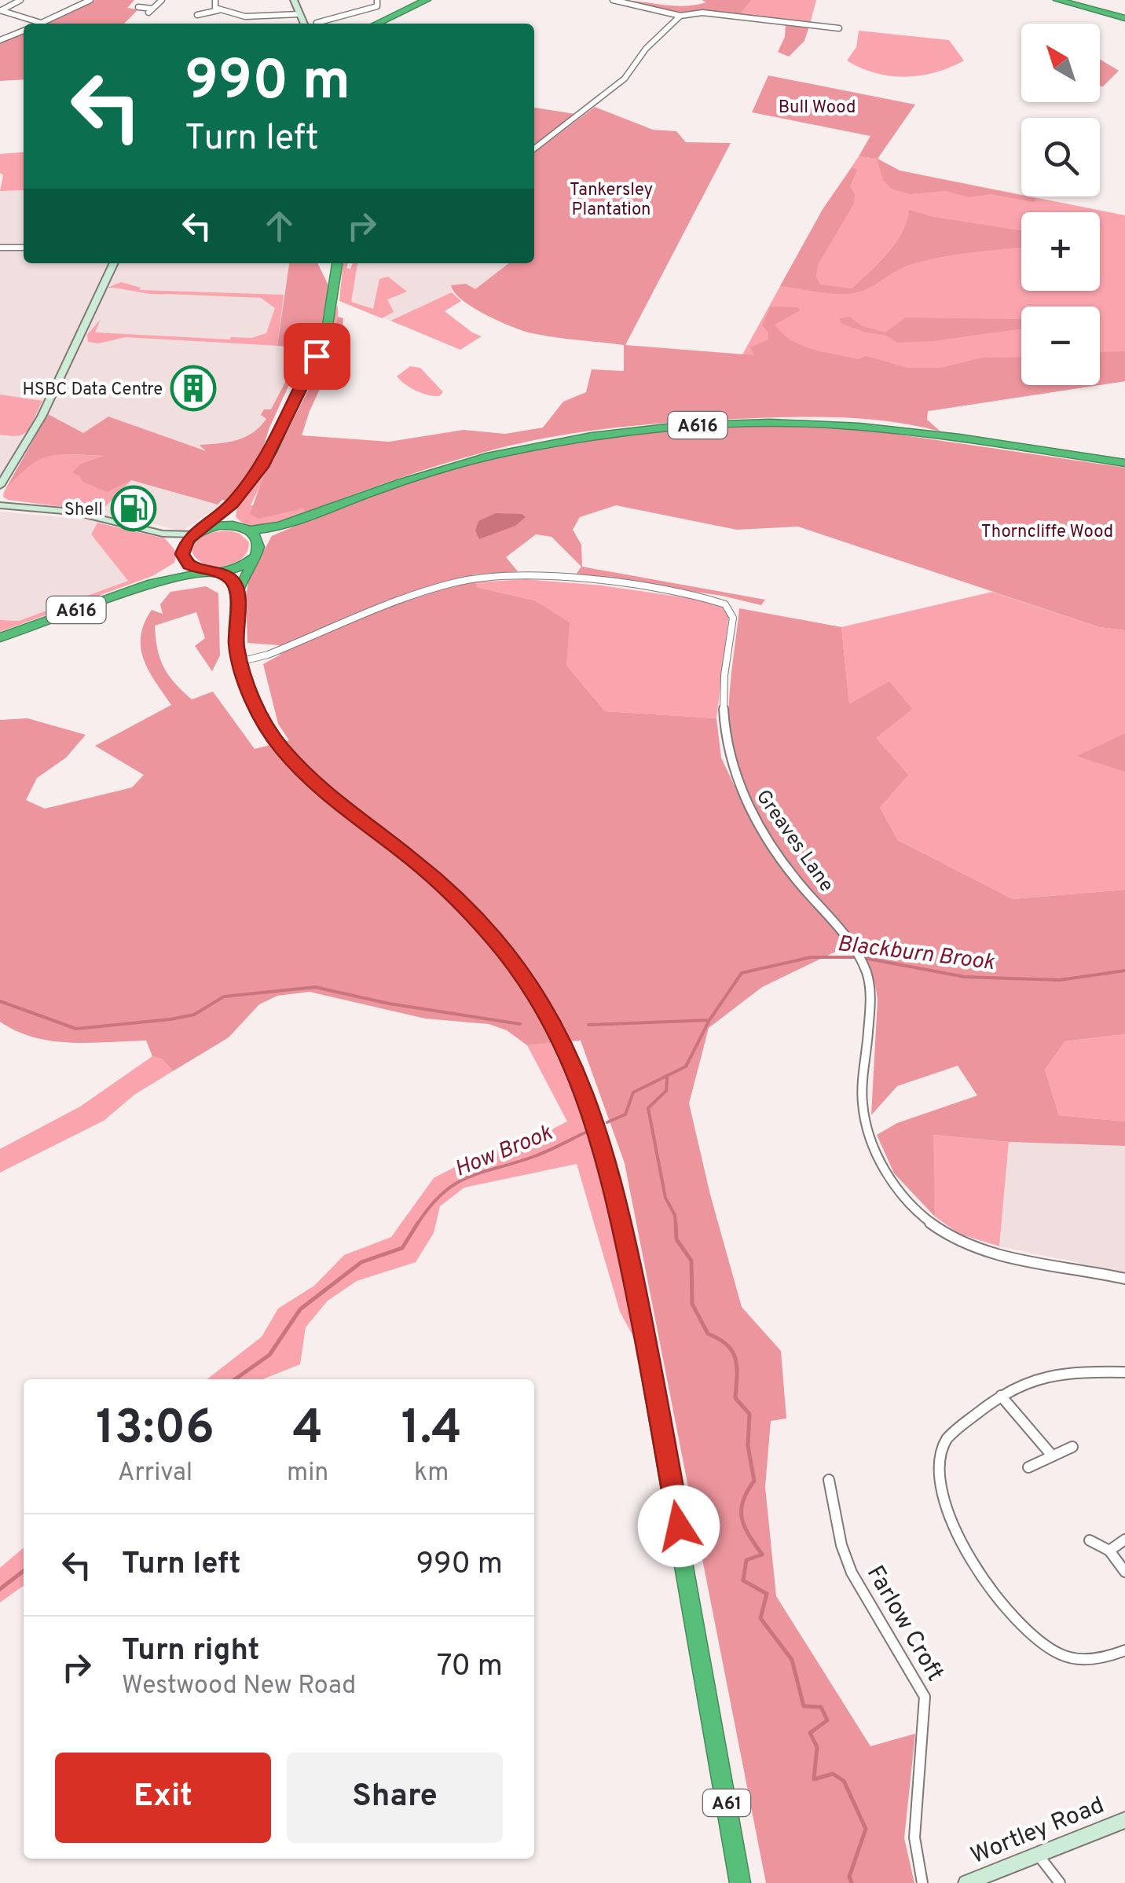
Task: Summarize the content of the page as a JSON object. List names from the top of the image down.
{
  "streets": {
    "highway": ["A616", "A61"],
    "street": ["Greaves Lane", "Farlow Croft", "Wortley Road"]
  },
  "crossings": [
    ["A616", "A61"],
    ["Greaves Lane", "A61"]
  ],
  "water": ["Blackburn Brook", "How Brook"],
  "parks": ["Bull Wood", "Tankersley Plantation", "Thorncliffe Wood"],
  "places": {
    "building": ["HSBC Data Centre"],
    "fuel station": ["Shell"]
  },
  "north": "top left",
  "page": {
    "map_buttons": ["+", "−"],
    "turn": ["990 m", "Turn left"],
    "eta": [
      "13:06",
      "Arrival",
      "4",
      "min",
      "1.4",
      "km"
    ],
    "list": [
      {
        "name": "Turn left",
        "value": "990 m"
      },
      {
        "name": "Turn right",
        "note": "Westwood New Road",
        "value": "70 m"
      }
    ],
    "buttons": ["Exit", "Share"]
  }
}
